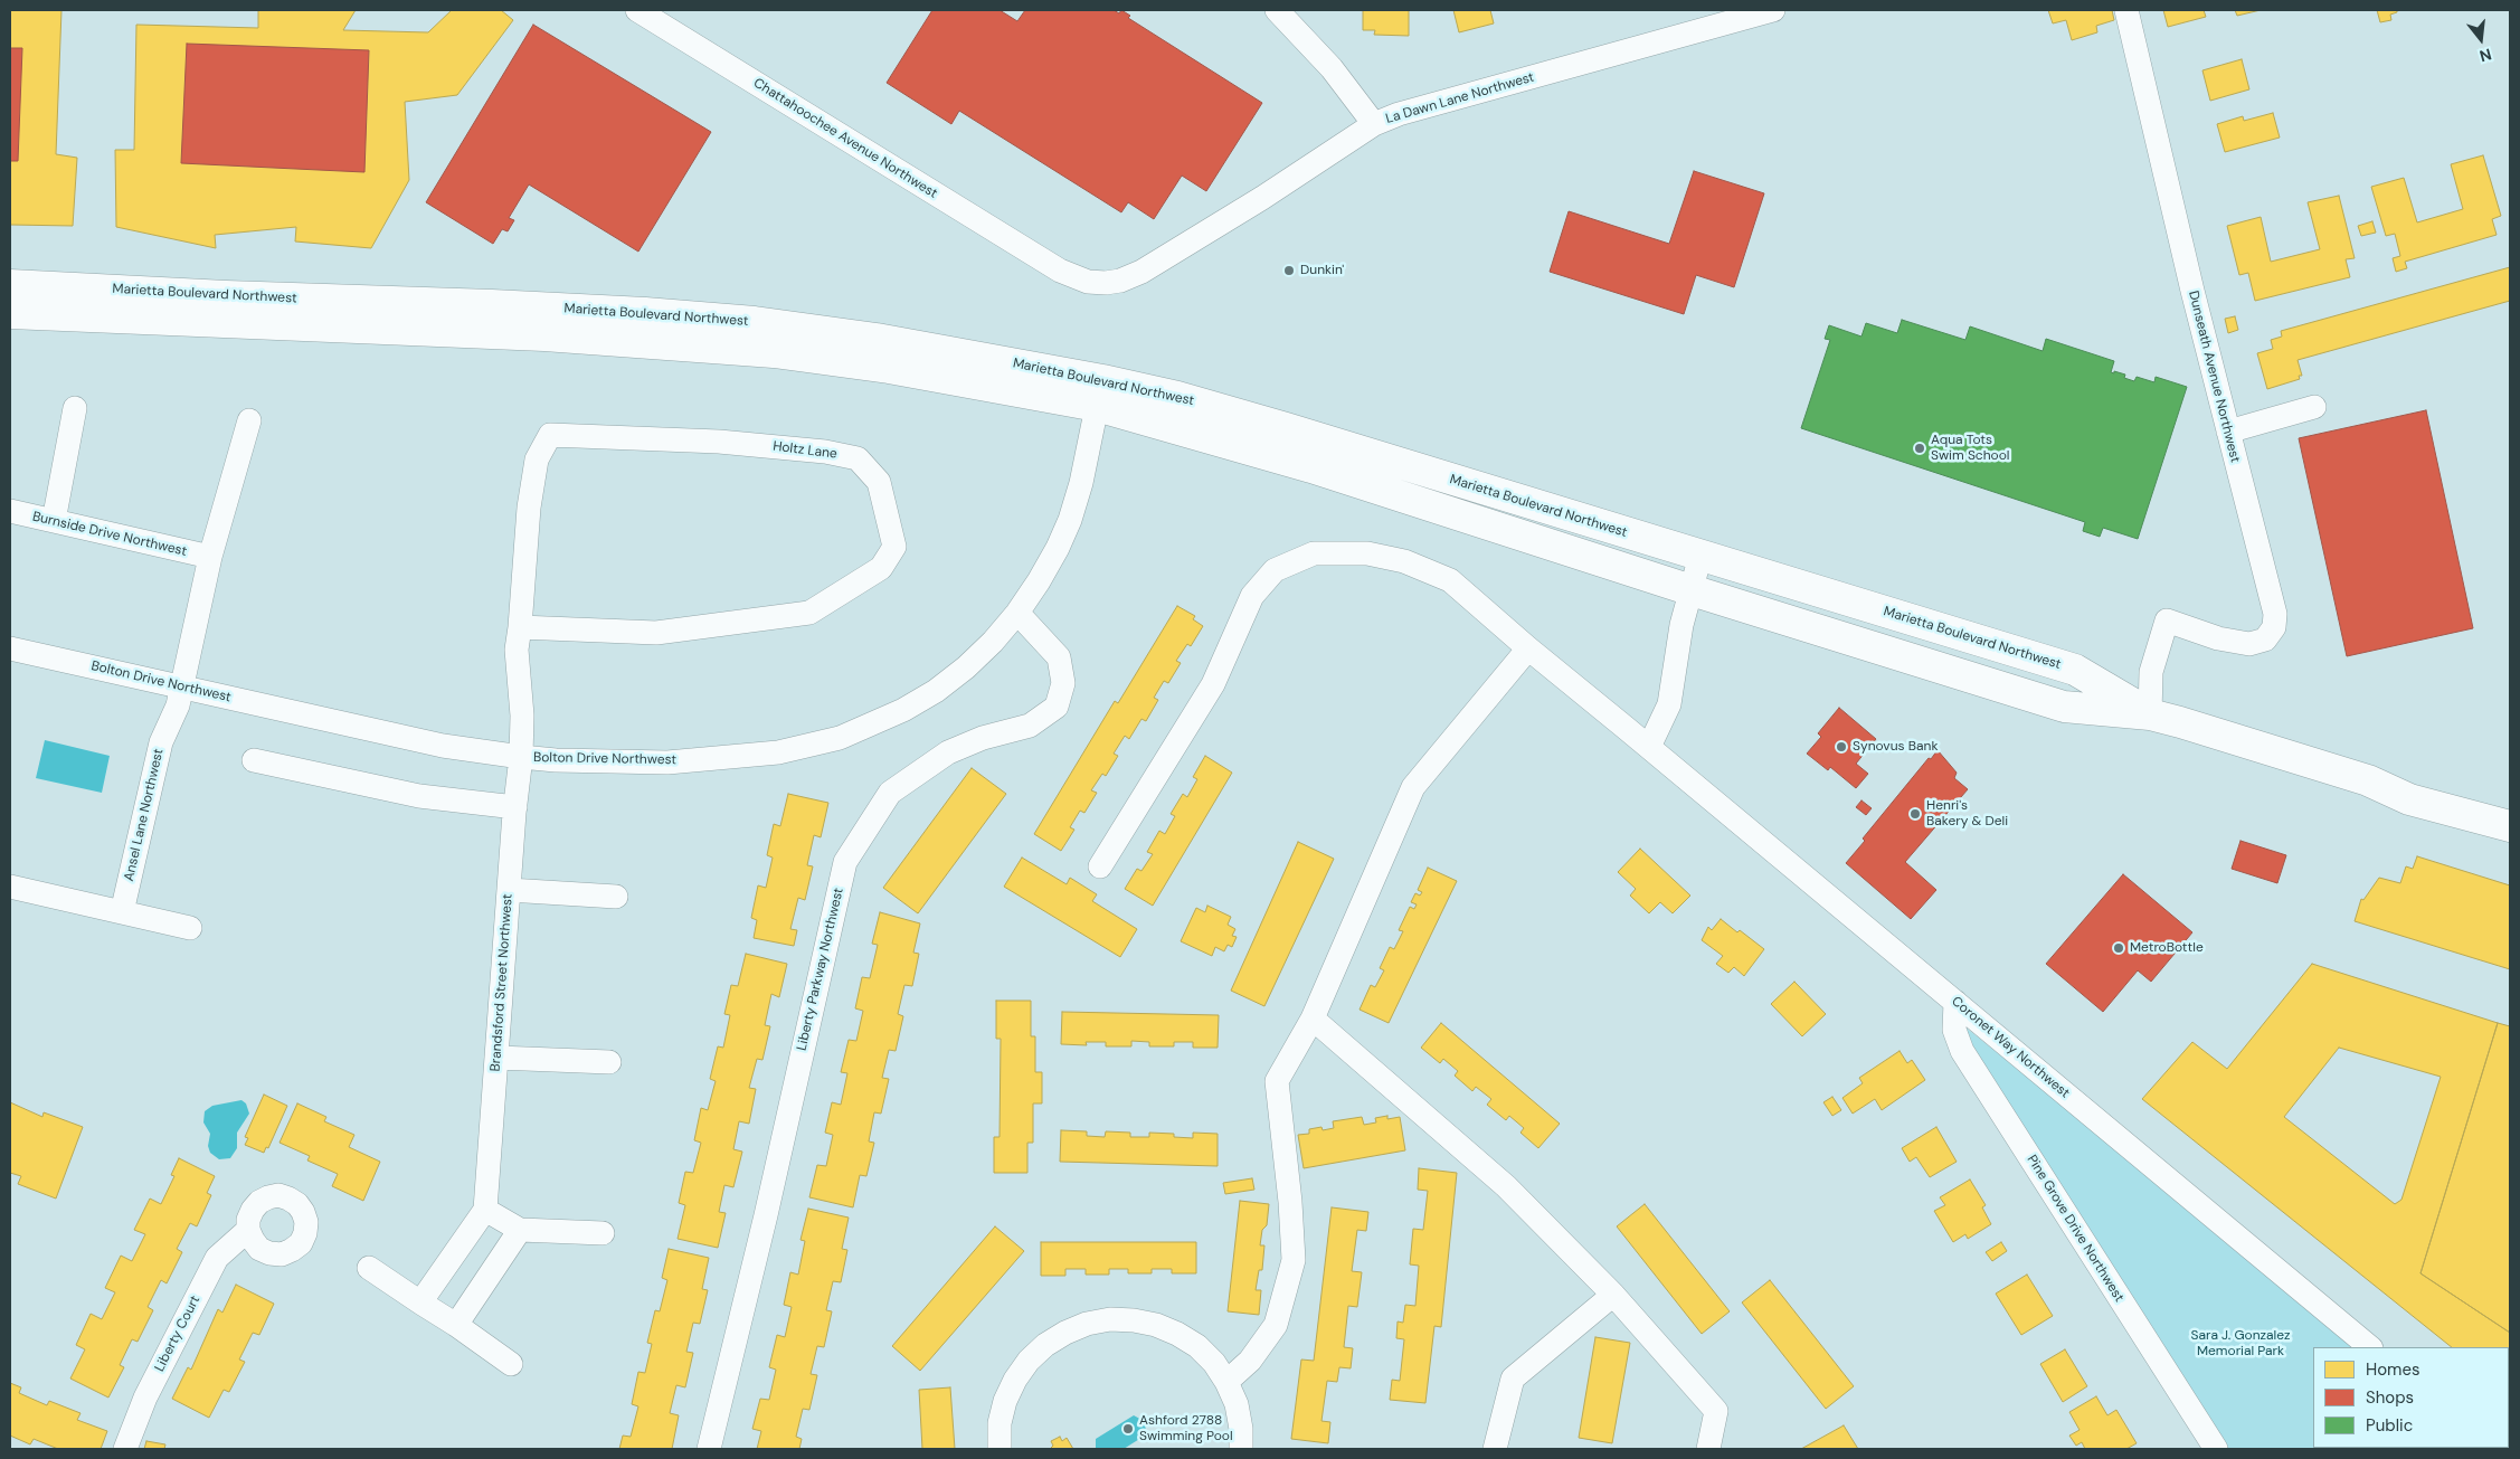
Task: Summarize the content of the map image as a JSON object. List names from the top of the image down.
{
  "streets": {
    "main road": ["Marietta Boulevard Northwest"],
    "street": [
      "La Dawn Lane Northwest",
      "Chattahoochee Avenue Northwest",
      "Dunseath Avenue Northwest",
      "Holtz Lane",
      "Burnside Drive Northwest",
      "Bolton Drive Northwest",
      "Ansel Lane Northwest",
      "Liberty Parkway Northwest",
      "Brandsford Street Northwest",
      "Coronet Way Northwest",
      "Pine Grove Drive Northwest",
      "Liberty Court"
    ]
  },
  "crossings": [
    ["La Dawn Lane Northwest", "Chattahoochee Avenue Northwest"],
    ["Marietta Boulevard Northwest", "Dunseath Avenue Northwest"],
    ["Marietta Boulevard Northwest", "Bolton Drive Northwest"],
    ["Holtz Lane", "Bolton Drive Northwest"],
    ["Holtz Lane", "Brandsford Street Northwest"],
    ["Bolton Drive Northwest", "Ansel Lane Northwest"],
    ["Bolton Drive Northwest", "Liberty Parkway Northwest"],
    ["Bolton Drive Northwest", "Brandsford Street Northwest"],
    ["Coronet Way Northwest", "Pine Grove Drive Northwest"]
  ],
  "parks": ["Sara J. Gonzalez Memorial Park"],
  "places": [
    "Dunkin'",
    "Aqua Tots Swim School",
    "Synovus Bank",
    "Henri's Bakery & Deli",
    "MetroBottle",
    "Ashford 2788 Swimming Pool"
  ],
  "legend": ["Homes", "Shops", "Public"],
  "north": "bottom"
}
